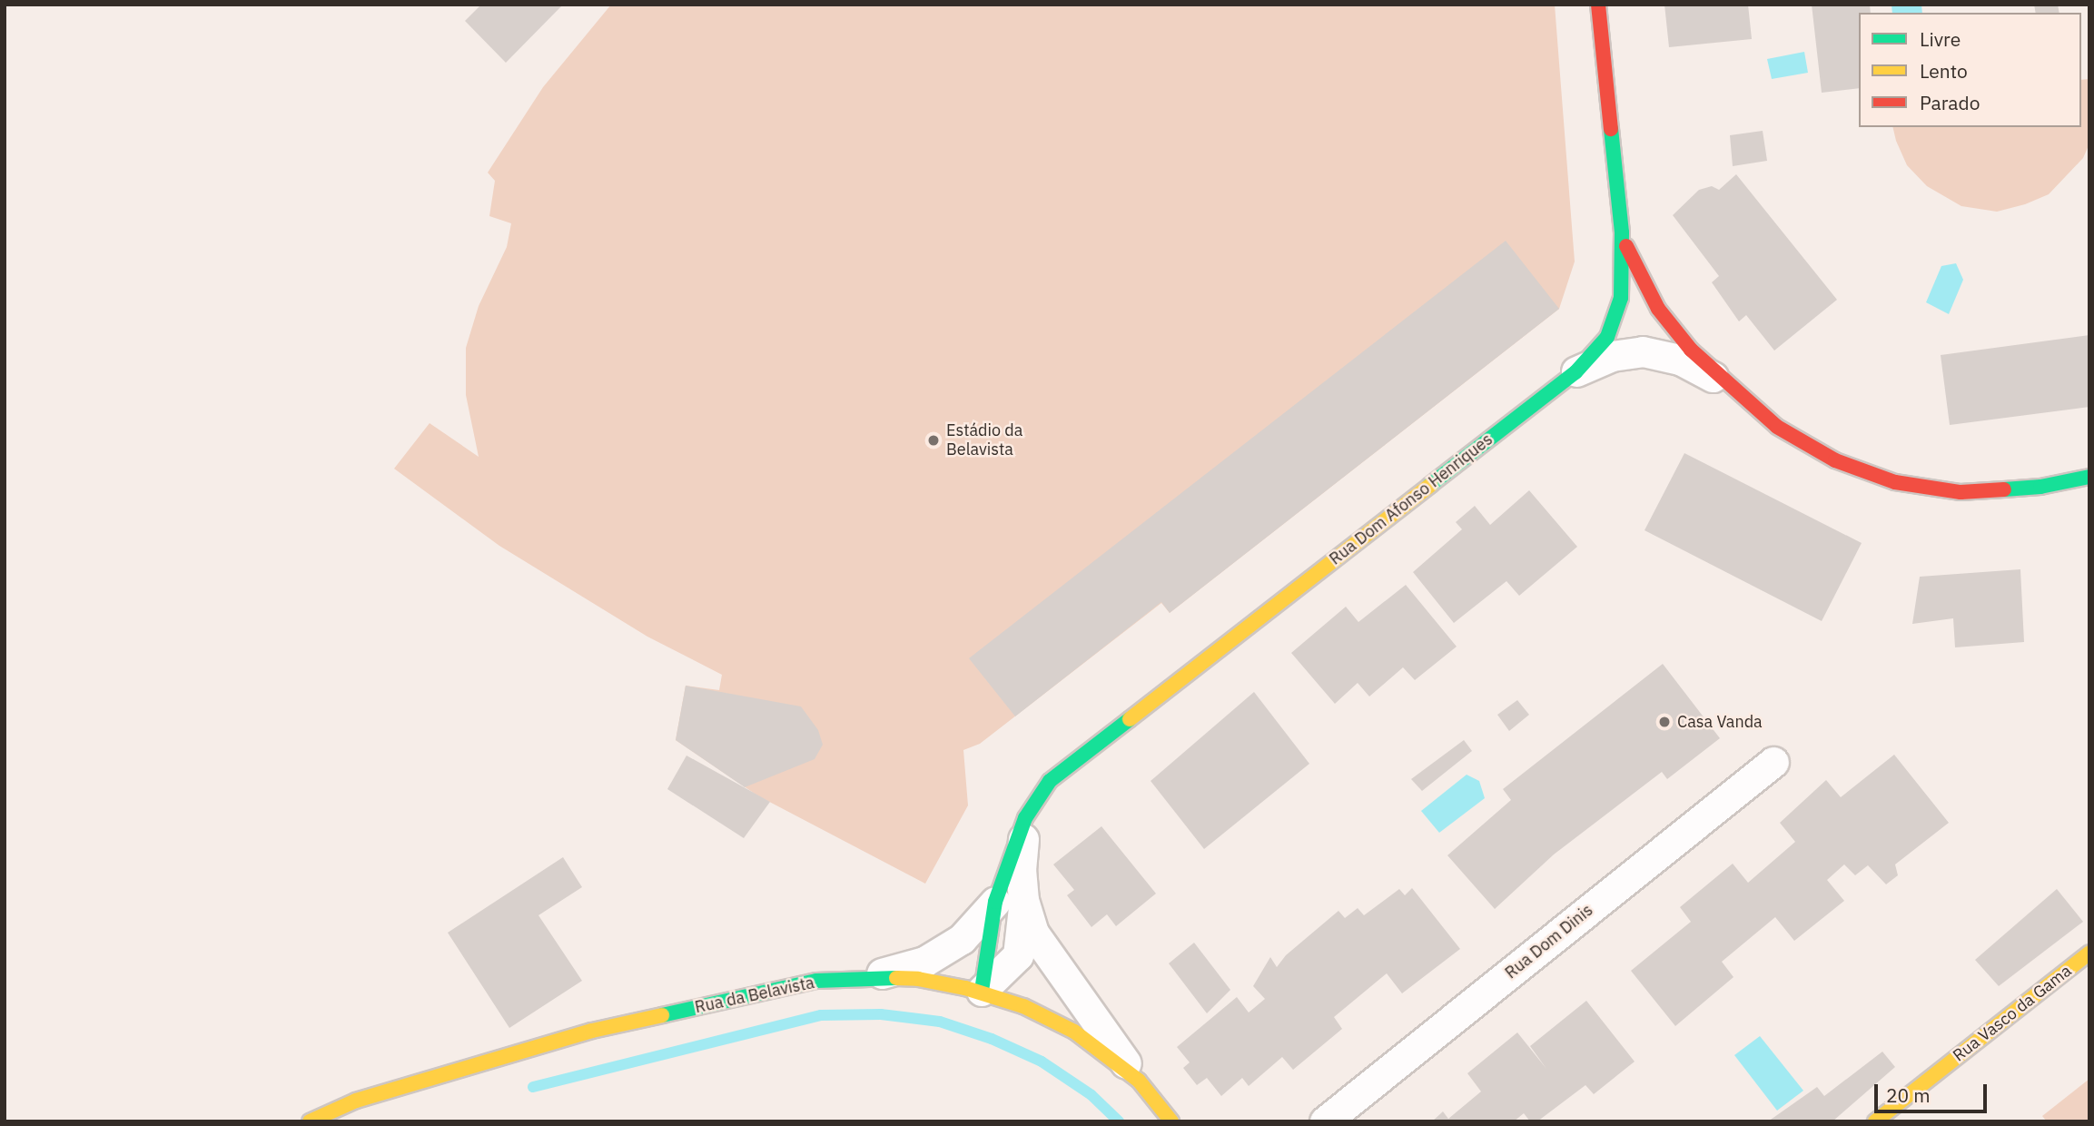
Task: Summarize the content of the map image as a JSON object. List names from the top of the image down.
{
  "streets": {
    "street": [
      "Rua Dom Afonso Henriques",
      "Rua Dom Dinis",
      "Rua da Belavista",
      "Rua Vasco da Gama"
    ]
  },
  "places": ["Estádio da Belavista", "Casa Vanda"],
  "legend": ["Livre", "Lento", "Parado"],
  "scale_bar": "20 m"
}
